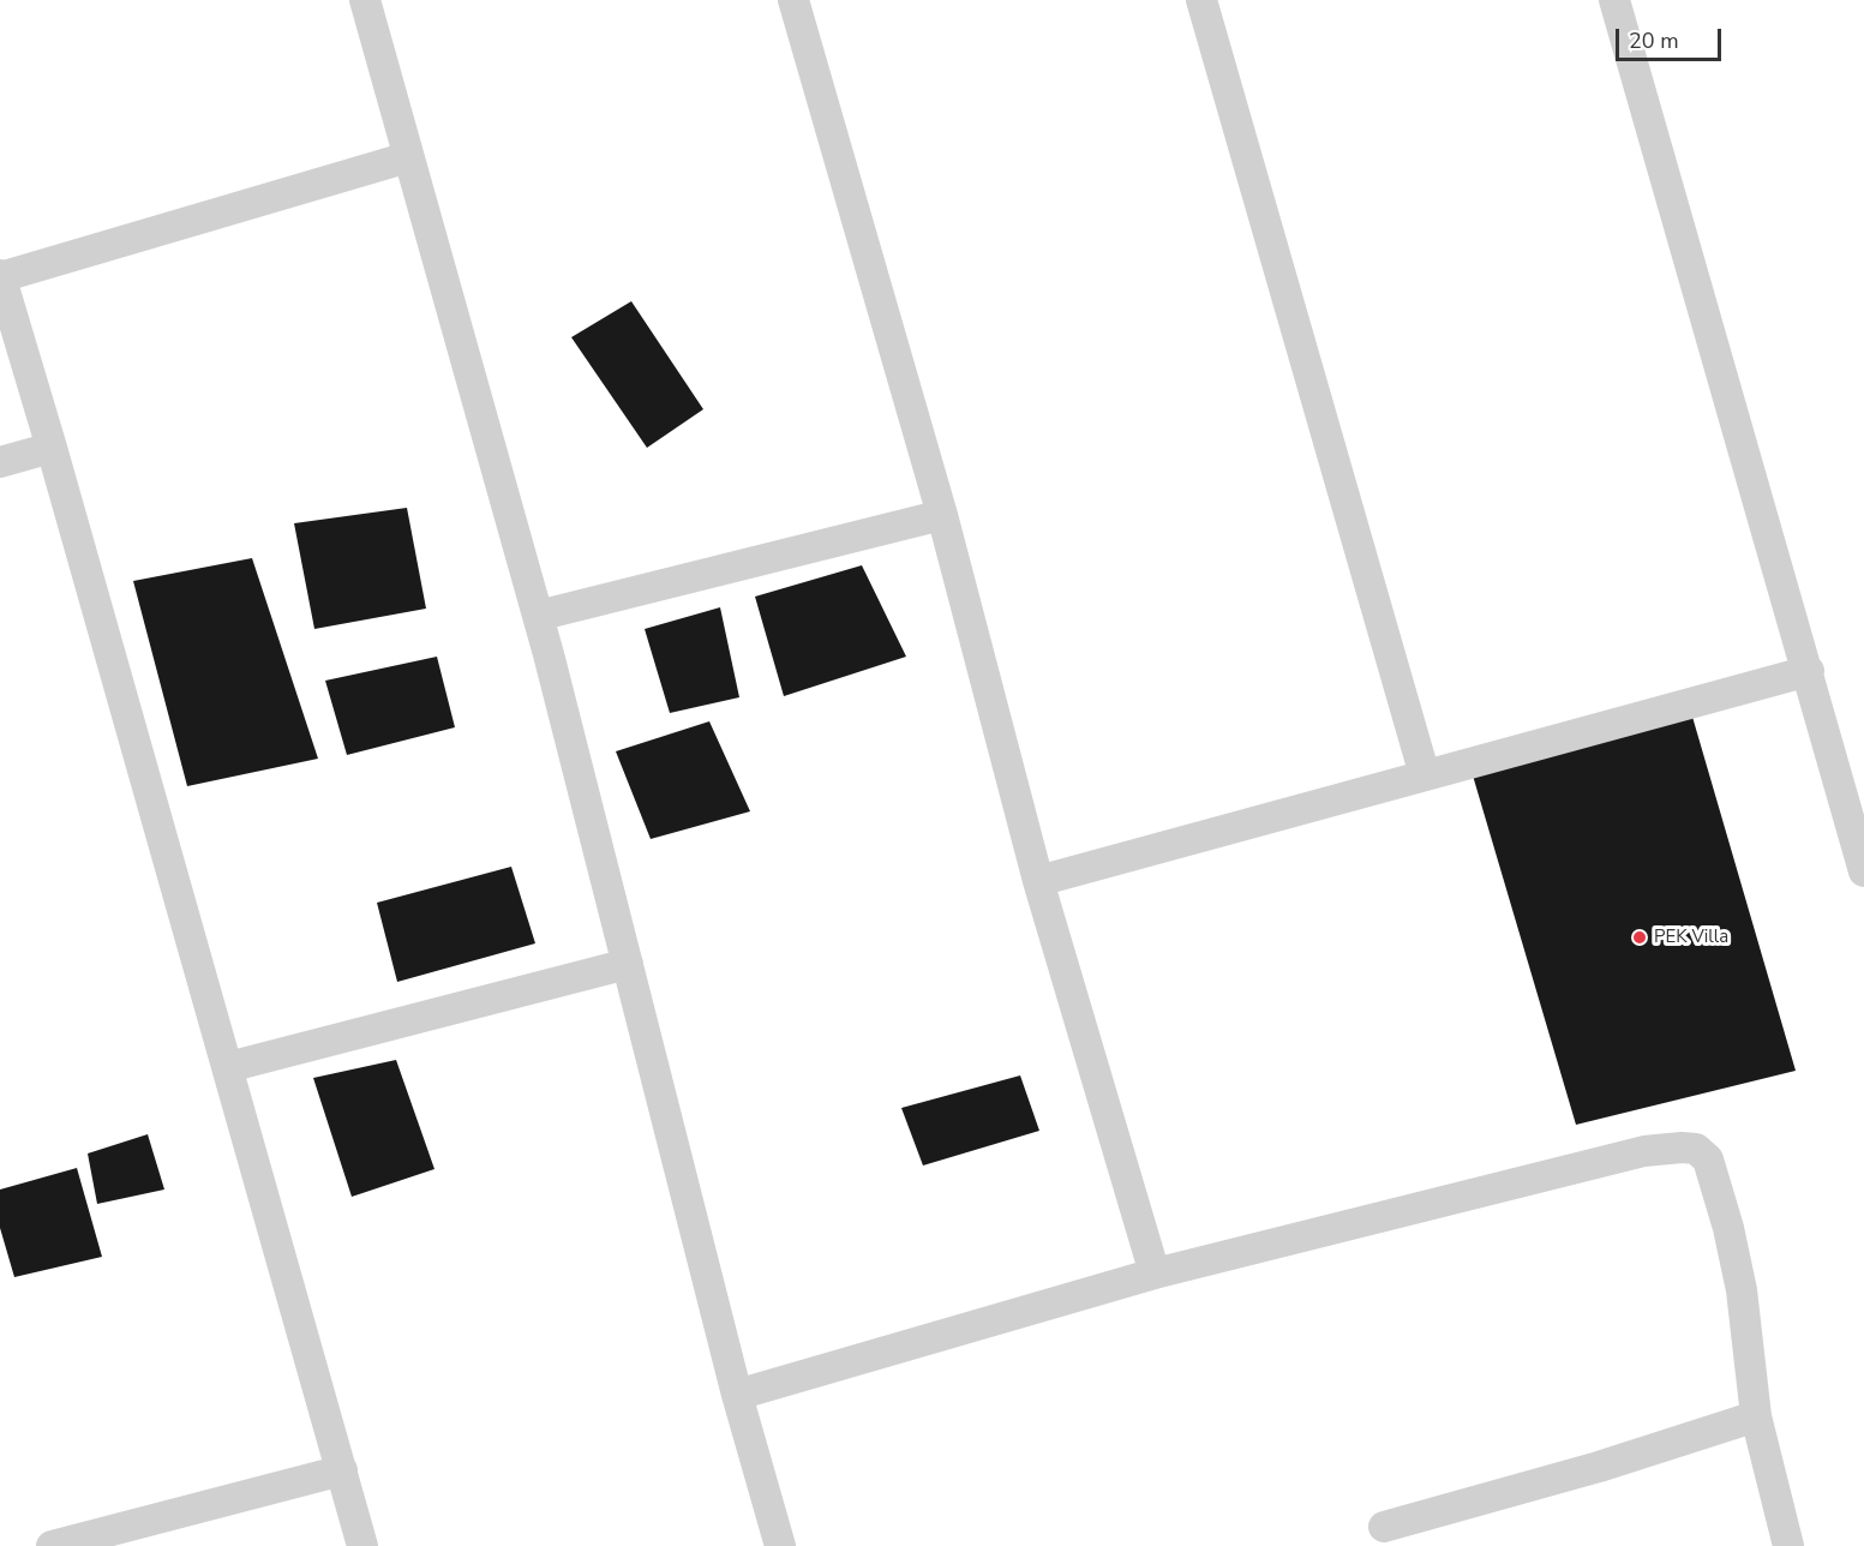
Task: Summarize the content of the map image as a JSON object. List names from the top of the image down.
{
  "places": ["PEK Villa"],
  "scale_bar": "20 m"
}
